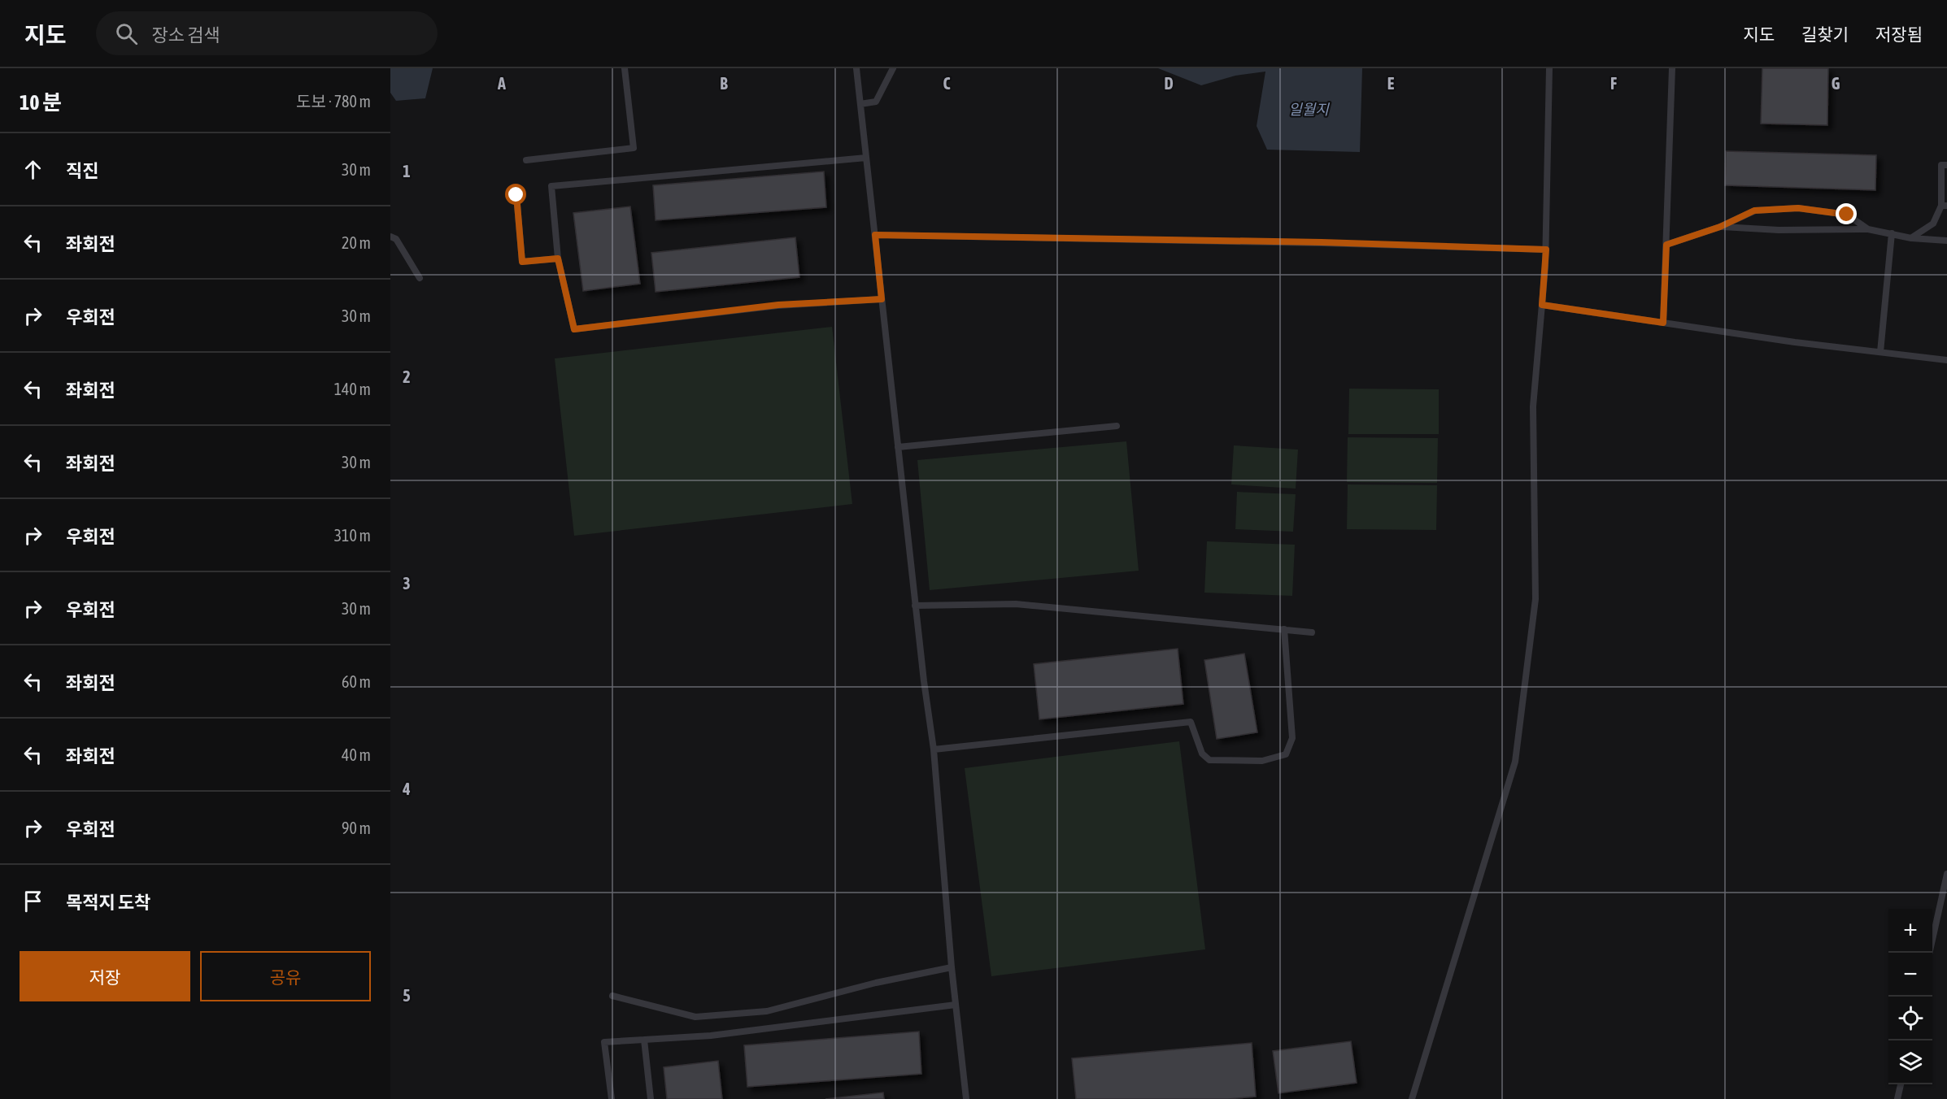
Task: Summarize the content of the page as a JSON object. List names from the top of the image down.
{
  "water": ["일월지"],
  "page": {
    "header": "지도",
    "search": "장소 검색",
    "nav": ["지도", "길찾기", "저장됨"],
    "heading": ["10 분", "도보 · 780 m"],
    "list": [
      ["직진", "30 m"],
      ["좌회전", "20 m"],
      ["우회전", "30 m"],
      ["좌회전", "140 m"],
      ["좌회전", "30 m"],
      ["우회전", "310 m"],
      ["우회전", "30 m"],
      ["좌회전", "60 m"],
      ["좌회전", "40 m"],
      ["우회전", "90 m"],
      "목적지 도착"
    ],
    "map_buttons": ["+", "−"],
    "buttons": ["저장", "공유"]
  },
  "grid": {
    "columns": [
      "A",
      "B",
      "C",
      "D",
      "E",
      "F",
      "G"
    ],
    "rows": [
      "1",
      "2",
      "3",
      "4",
      "5"
    ]
  }
}
